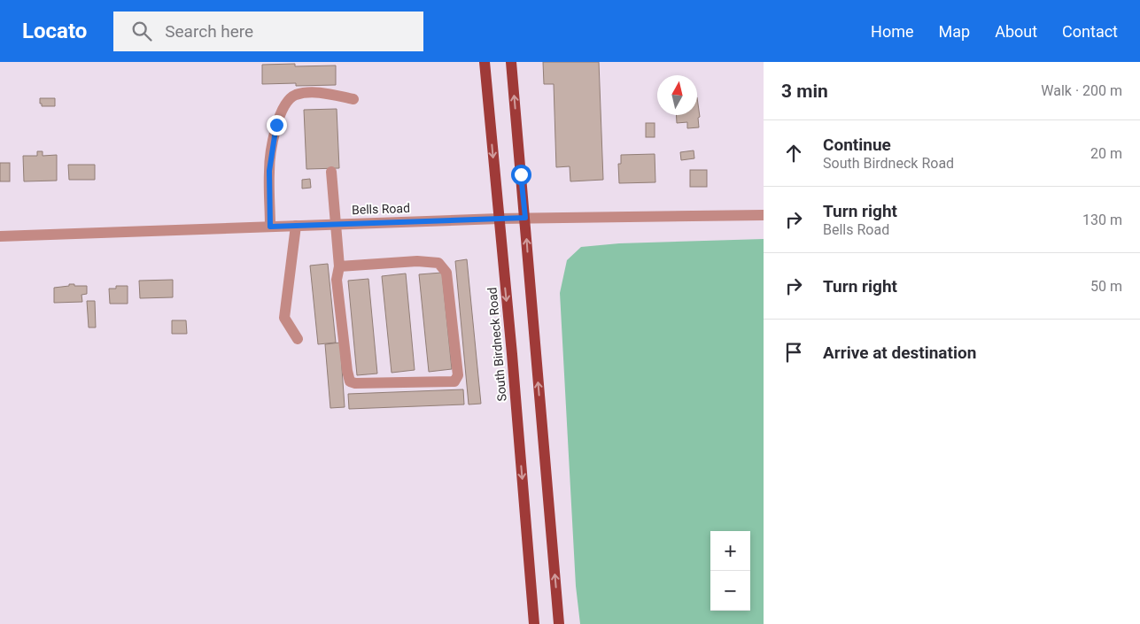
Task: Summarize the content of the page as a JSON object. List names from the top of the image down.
{
  "streets": {
    "main road": ["South Birdneck Road"],
    "street": ["Bells Road"]
  },
  "crossings": [
    ["Bells Road", "South Birdneck Road"]
  ],
  "north": "top",
  "page": {
    "header": "Locato",
    "search": "Search here",
    "nav": [
      "Home",
      "Map",
      "About",
      "Contact"
    ],
    "heading": ["3 min", "Walk · 200 m"],
    "list": [
      ["Continue", "South Birdneck Road", "20 m"],
      ["Turn right", "Bells Road", "130 m"],
      ["Turn right", "50 m"],
      "Arrive at destination"
    ],
    "map_buttons": ["+", "−"]
  }
}
